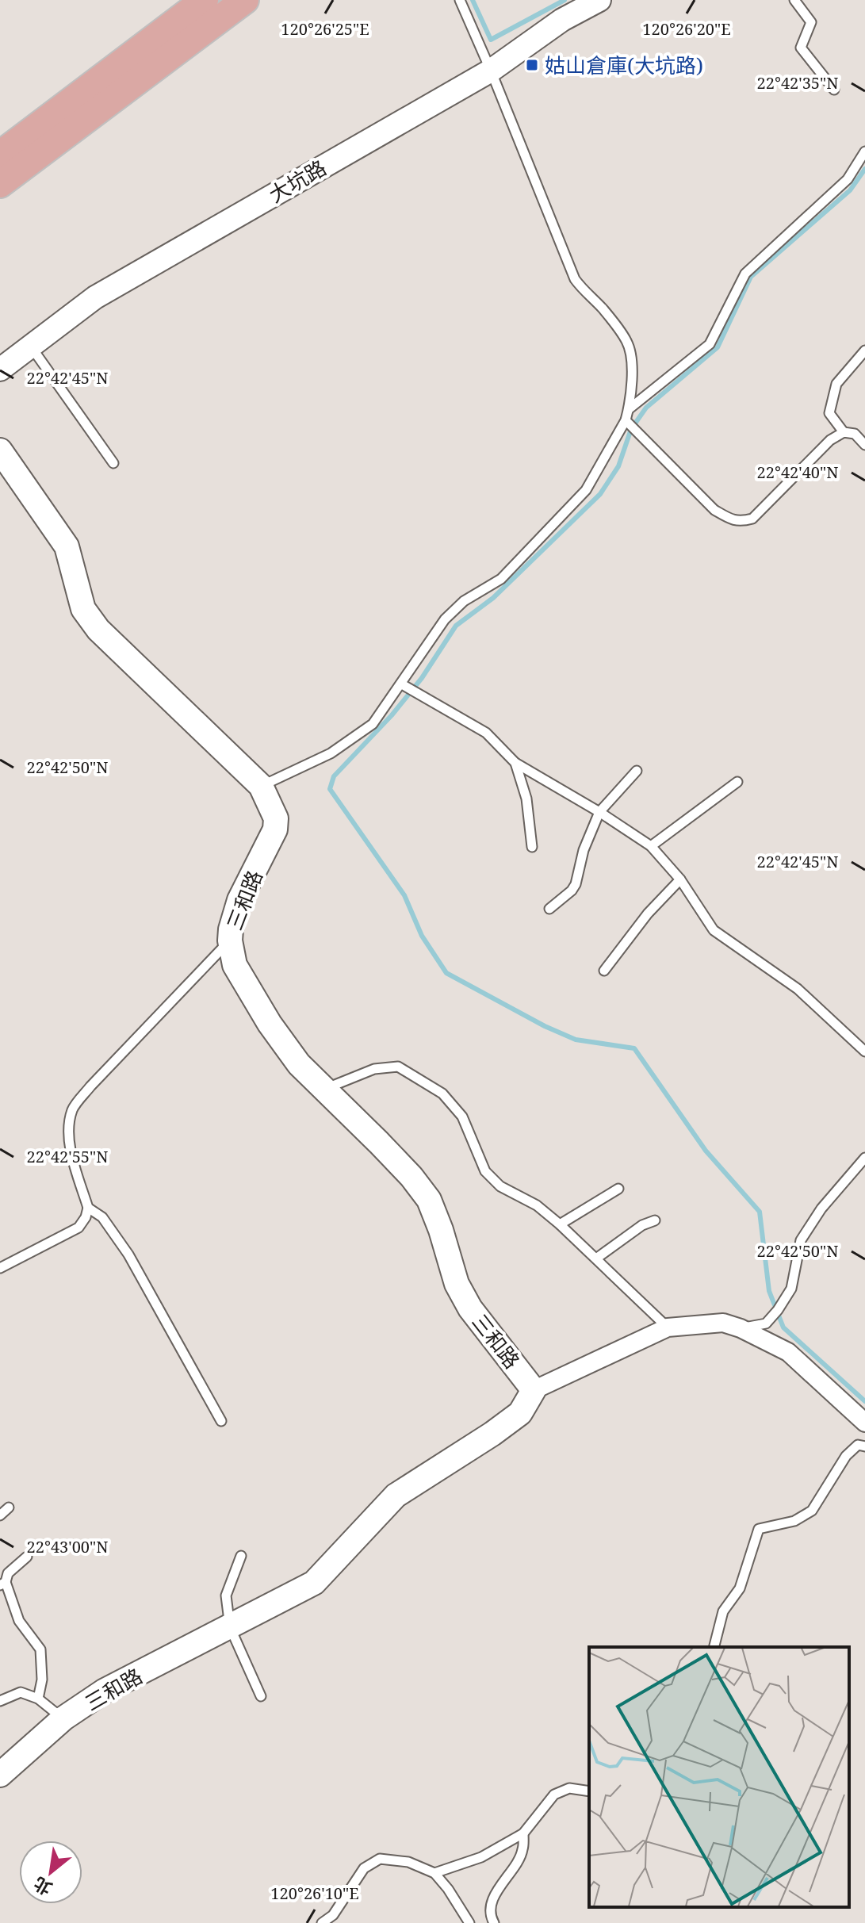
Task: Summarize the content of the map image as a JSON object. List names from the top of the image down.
{
  "streets": {
    "main road": ["三和路"],
    "street": ["大坑路"]
  },
  "places": {
    "transit": ["姑山倉庫(大坑路)"]
  },
  "north": "bottom left",
  "coordinates": [
    "120°26'20\"E",
    "120°26'25\"E",
    "22°42'35\"N",
    "22°42'45\"N",
    "22°42'40\"N",
    "22°42'50\"N",
    "22°42'55\"N",
    "22°43'00\"N",
    "120°26'10\"E"
  ]
}
